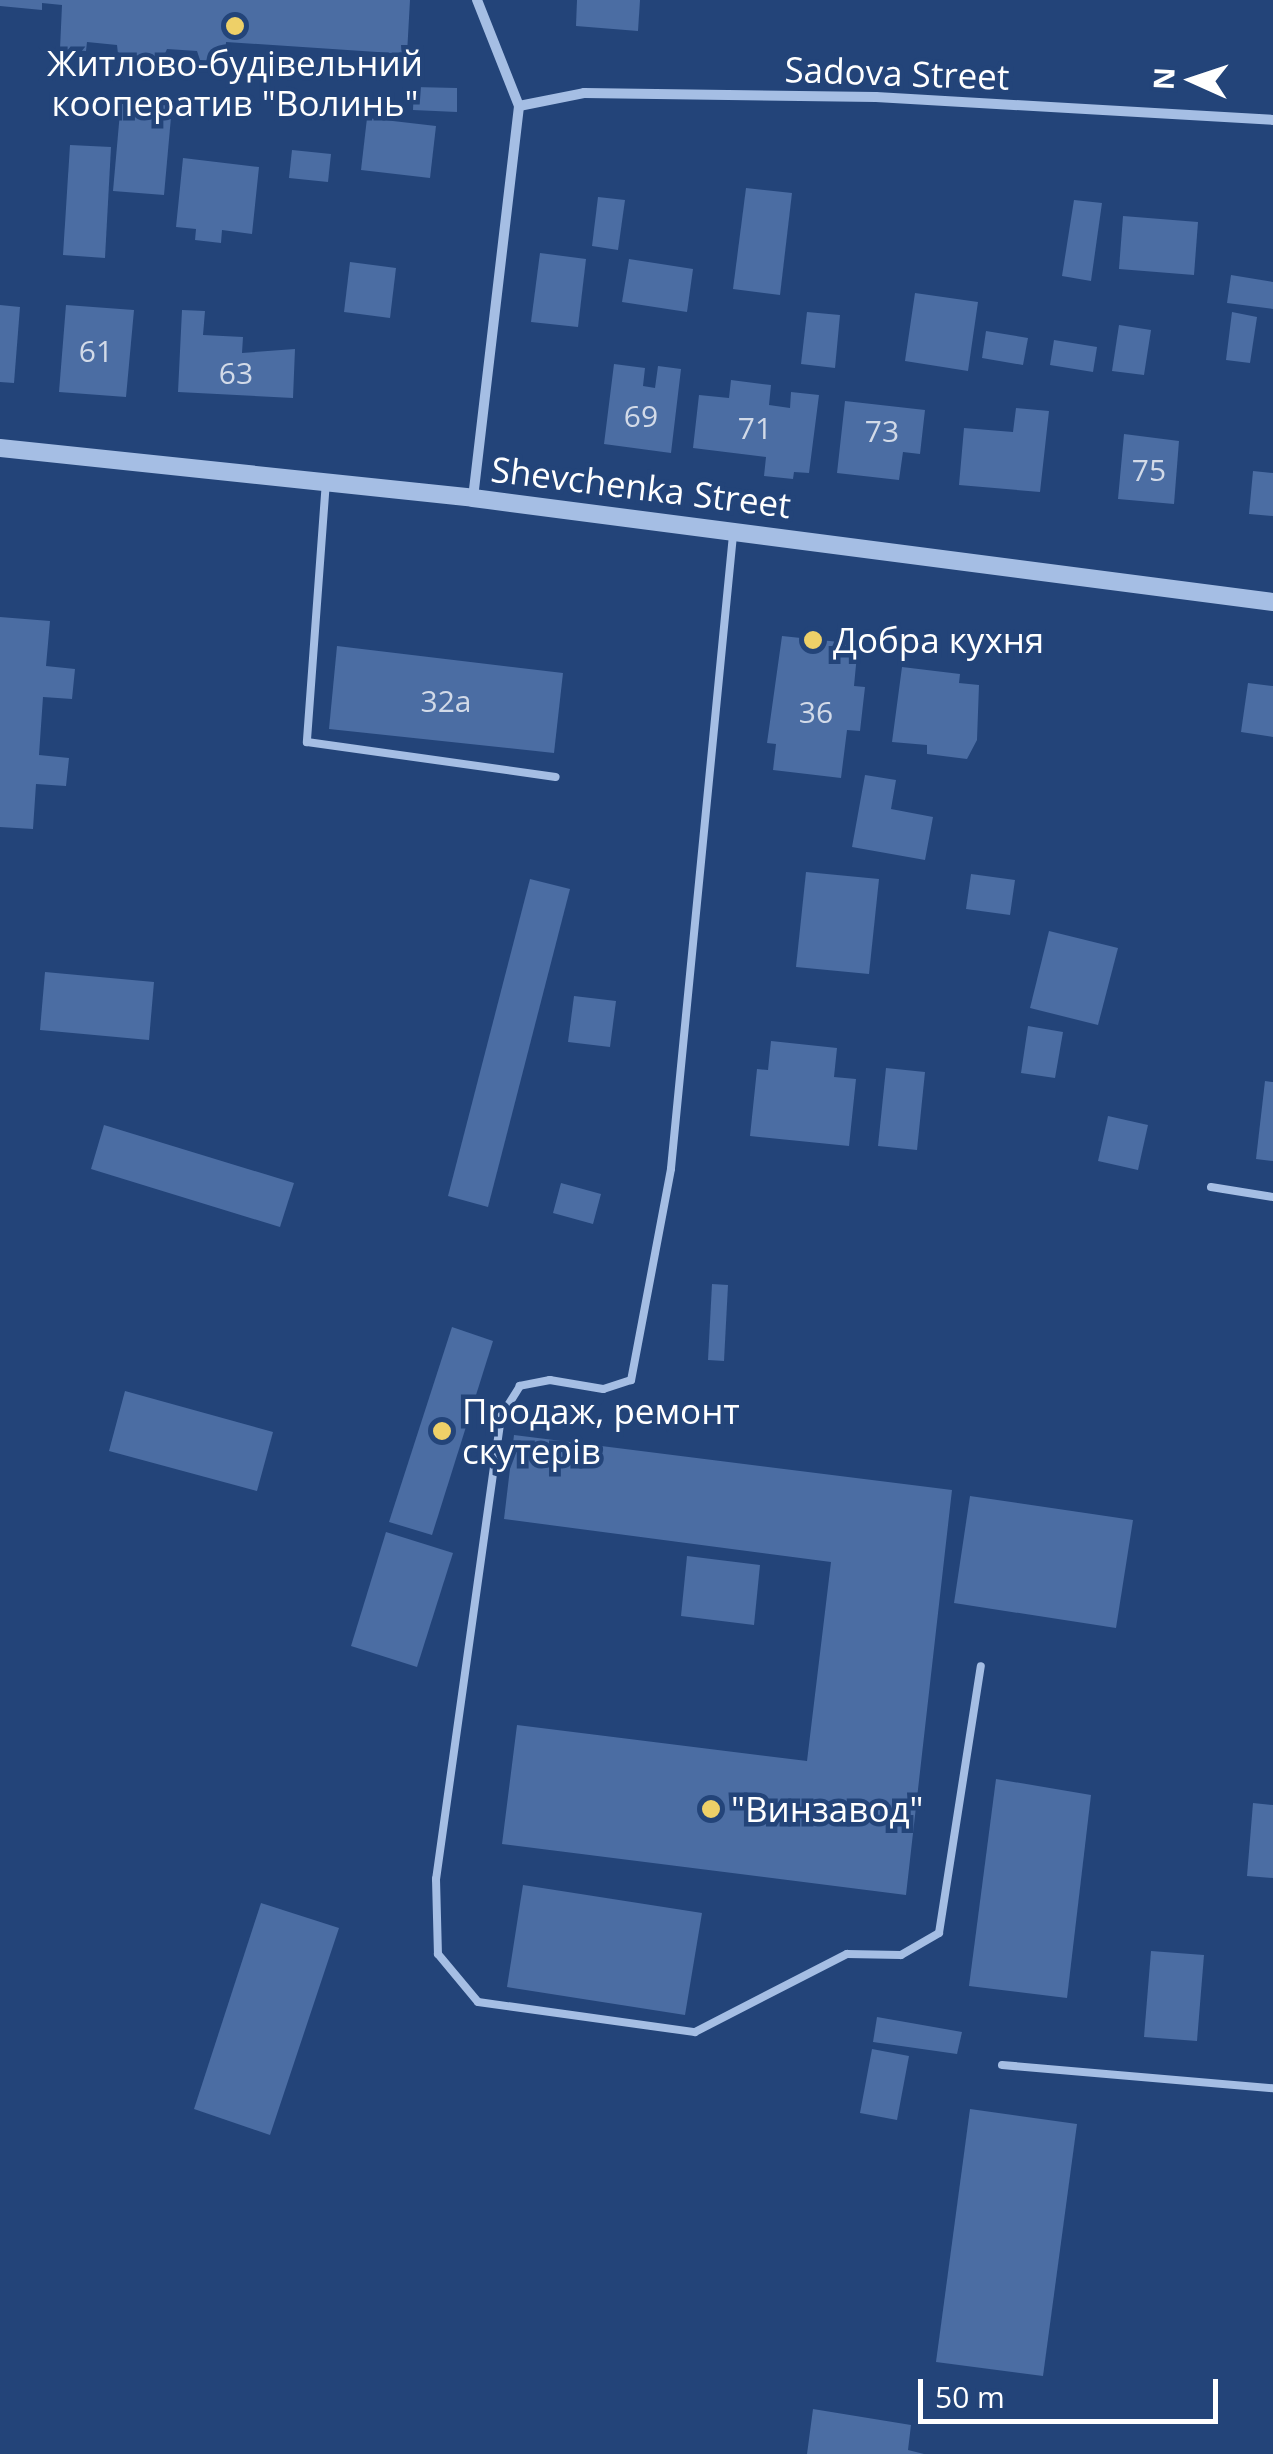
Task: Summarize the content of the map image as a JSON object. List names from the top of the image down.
{
  "streets": {
    "street": ["Sadova Street", "Shevchenka Street"]
  },
  "places": [
    "Житлово-будівельний кооператив \"Волинь\"",
    "Добра кухня",
    "Продаж, ремонт скутерів",
    "\"Винзавод\""
  ],
  "house_numbers": [
    "61",
    "63",
    "69",
    "71",
    "73",
    "75",
    "32а",
    "36"
  ],
  "scale_bar": "50 m",
  "north": "left"
}
